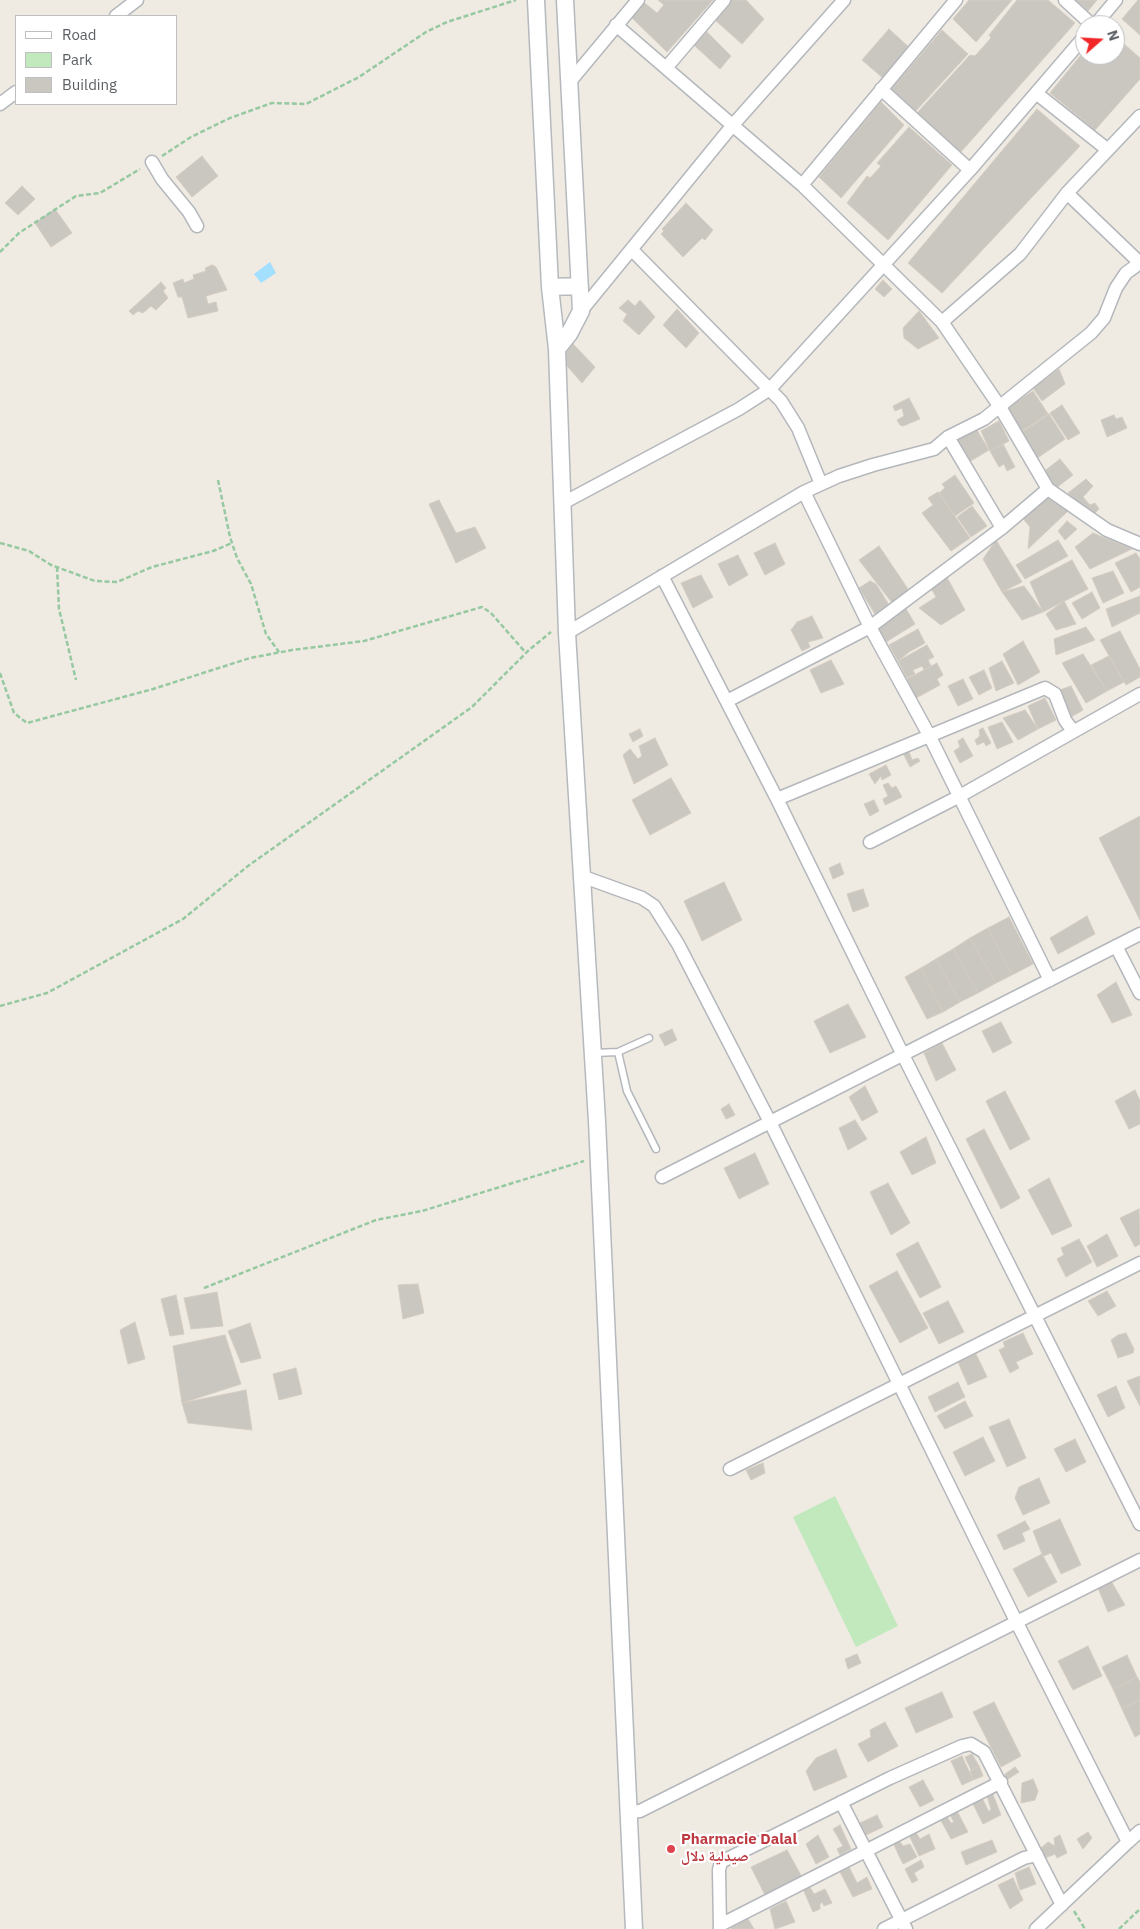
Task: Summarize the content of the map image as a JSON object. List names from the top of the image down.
{
  "places": ["Pharmacie Dalal صيدلية دلال"],
  "legend": ["Road", "Park", "Building"],
  "north": "right"
}
